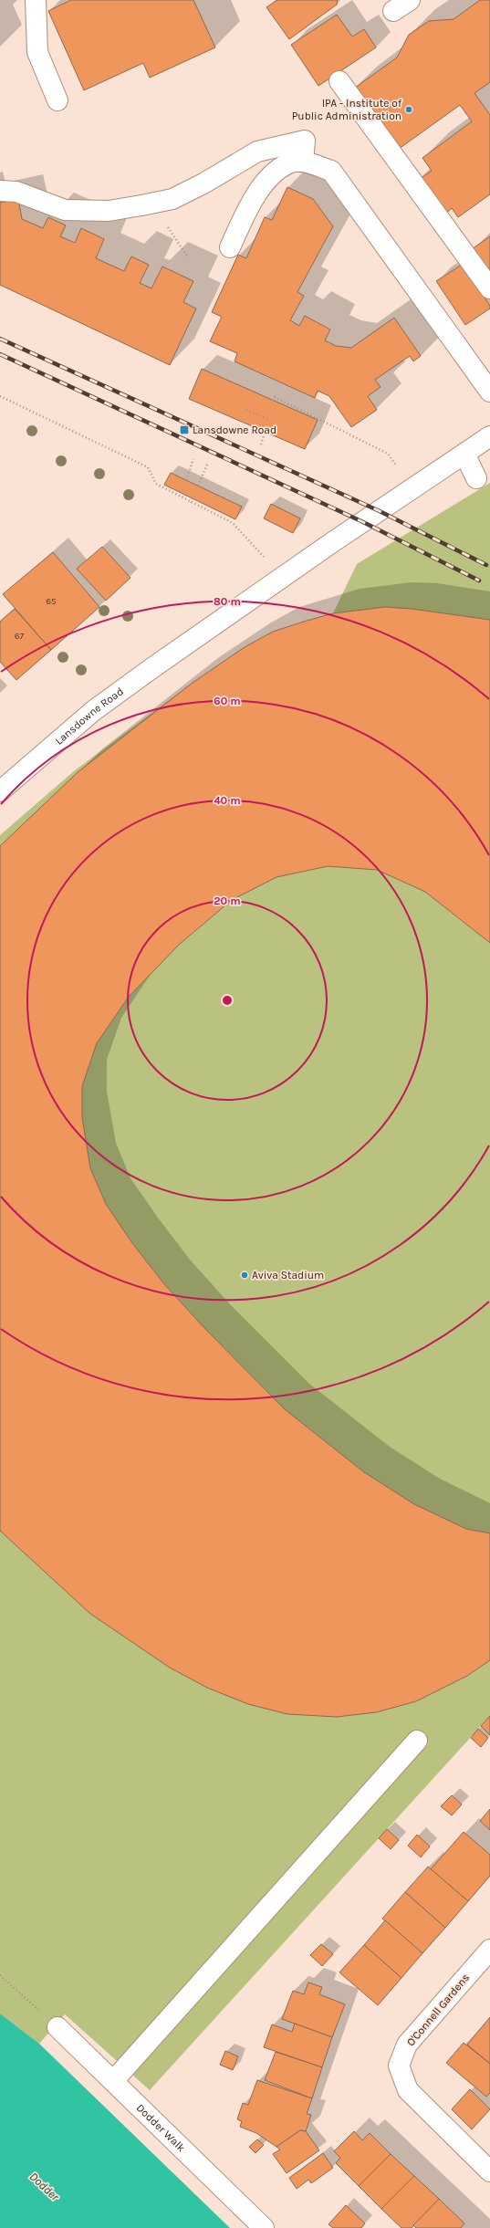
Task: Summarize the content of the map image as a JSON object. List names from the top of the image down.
{
  "streets": {
    "street": ["Lansdowne Road", "O'Connell Gardens", "Dodder Walk"]
  },
  "water": ["Dodder"],
  "places": {
    "other": ["IPA - Institute of Public Administration", "Aviva Stadium"],
    "transit": ["Lansdowne Road"]
  },
  "house_numbers": ["65", "67"],
  "rings": [
    "80 m",
    "60 m",
    "40 m",
    "20 m"
  ]
}
